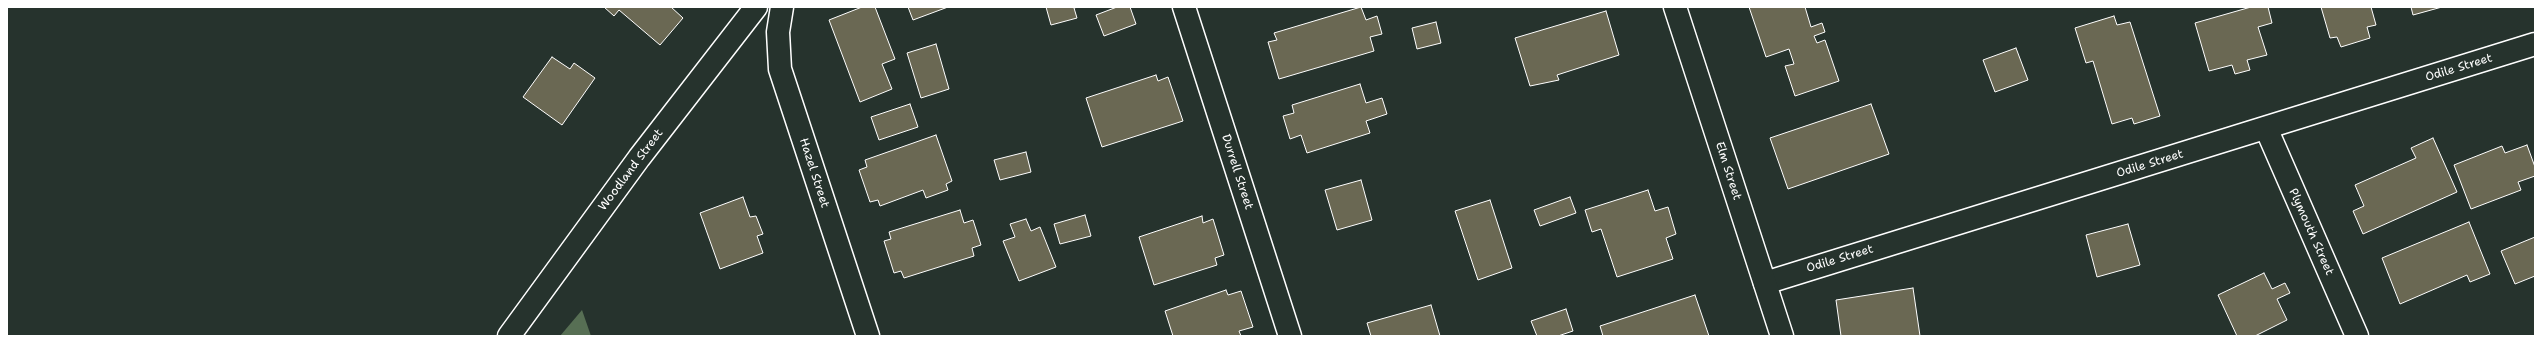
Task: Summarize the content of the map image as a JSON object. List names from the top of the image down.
{
  "streets": {
    "street": [
      "Odile Street",
      "Woodland Street",
      "Elm Street",
      "Durrell Street",
      "Hazel Street",
      "Plymouth Street"
    ]
  },
  "crossings": [
    ["Odile Street", "Elm Street"],
    ["Odile Street", "Plymouth Street"]
  ]
}
